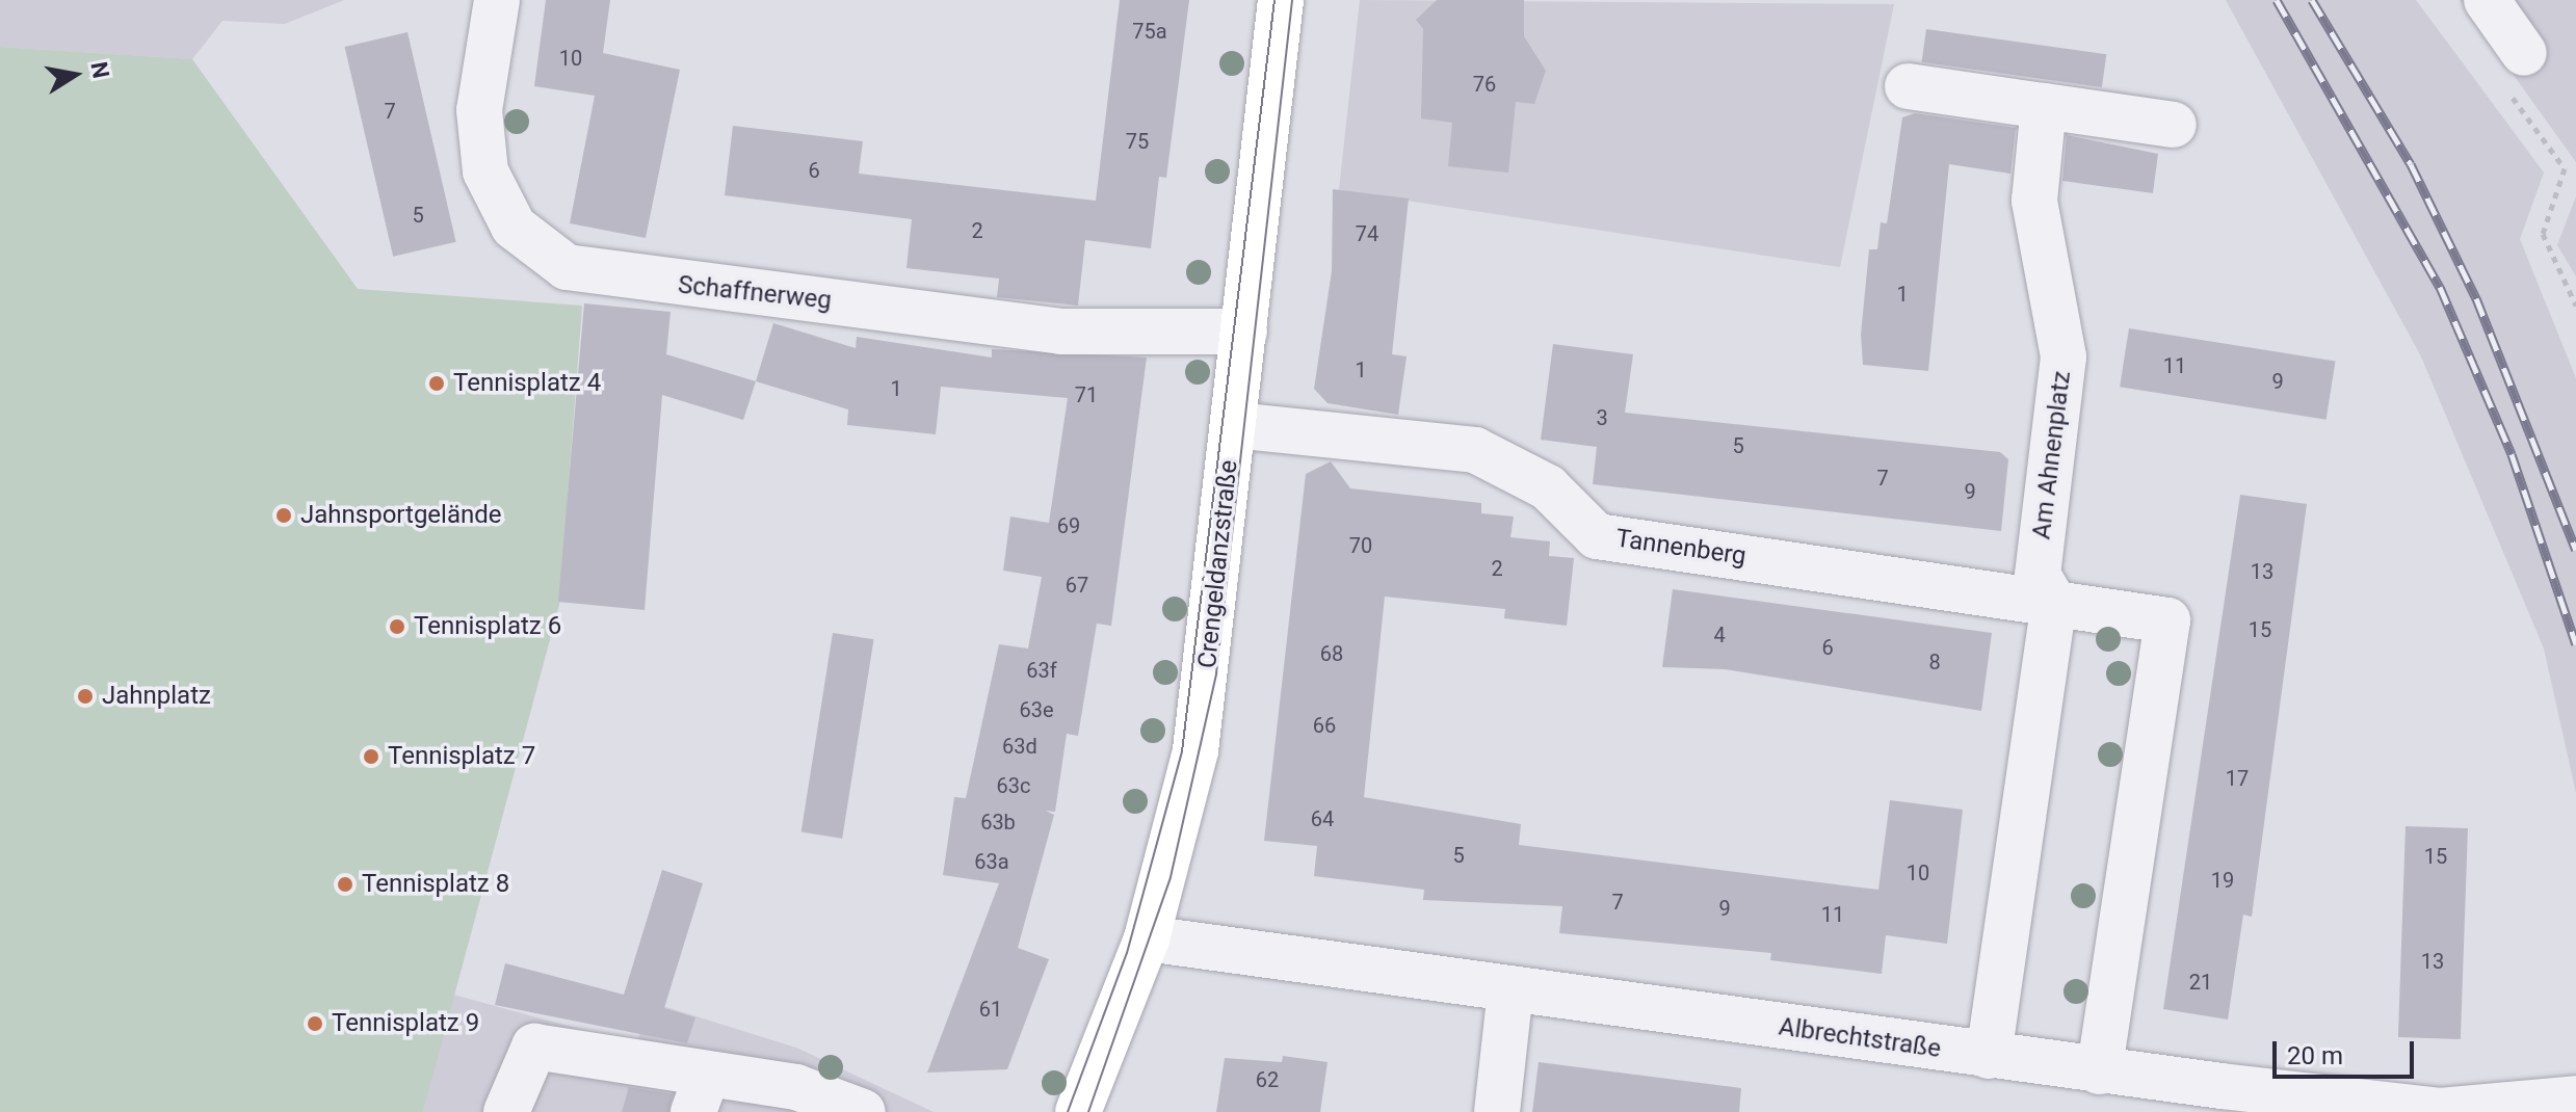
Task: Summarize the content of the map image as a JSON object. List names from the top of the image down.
{
  "streets": {
    "main road": ["Crengeldanzstraße"],
    "street": [
      "Schaffnerweg",
      "Am Ahnenplatz",
      "Tannenberg",
      "Albrechtstraße"
    ]
  },
  "crossings": [
    ["Schaffnerweg", "Crengeldanzstraße"],
    ["Am Ahnenplatz", "Tannenberg"],
    ["Tannenberg", "Crengeldanzstraße"],
    ["Tannenberg", "Albrechtstraße"],
    ["Crengeldanzstraße", "Albrechtstraße"]
  ],
  "places": [
    "Tennisplatz 4",
    "Jahnsportgelände",
    "Tennisplatz 6",
    "Jahnplatz",
    "Tennisplatz 7",
    "Tennisplatz 8",
    "Tennisplatz 9"
  ],
  "house_numbers": [
    "75a",
    "10",
    "76",
    "7",
    "75",
    "6",
    "5",
    "2",
    "74",
    "1",
    "11",
    "1",
    "9",
    "1",
    "71",
    "3",
    "5",
    "7",
    "9",
    "69",
    "70",
    "2",
    "13",
    "67",
    "15",
    "4",
    "6",
    "68",
    "8",
    "63f",
    "63e",
    "66",
    "63d",
    "17",
    "63c",
    "64",
    "63b",
    "5",
    "15",
    "63a",
    "10",
    "19",
    "7",
    "9",
    "11",
    "13",
    "21",
    "61",
    "62"
  ],
  "scale_bar": "20 m",
  "north": "right"
}
